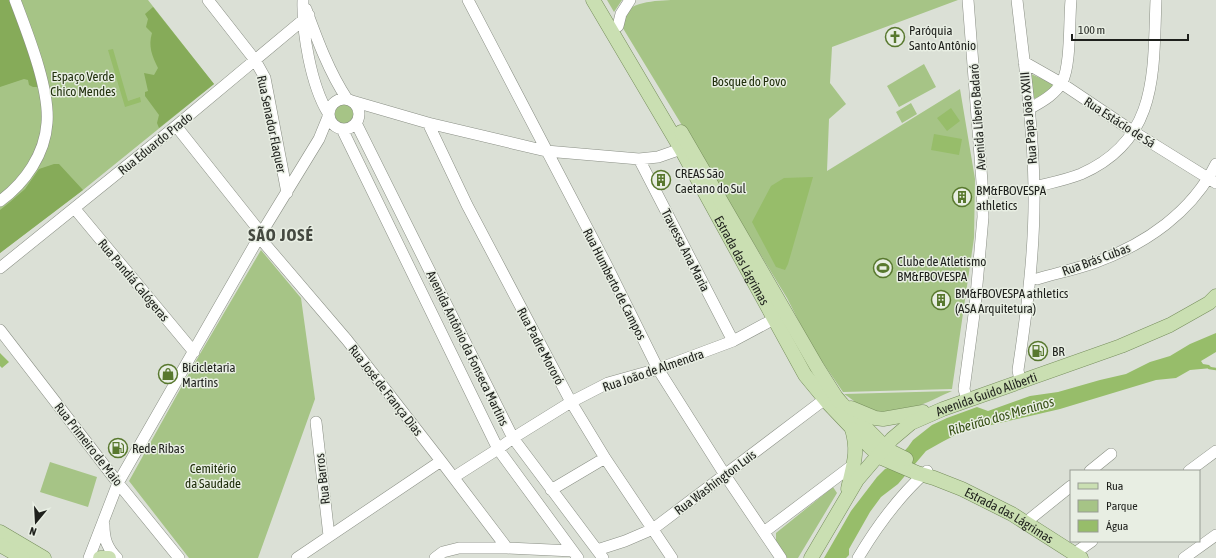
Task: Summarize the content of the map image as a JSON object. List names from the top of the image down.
{
  "streets": {
    "main road": ["Estrada das Lágrimas", "Avenida Guido Aliberti"],
    "street": [
      "Avenida Líbero Badaró",
      "Rua Papa João XXIII",
      "Rua Estácio de Sá",
      "Rua Senador Flaquer",
      "Rua Eduardo Prado",
      "Travessa Ana Maria",
      "Rua Brás Cubas",
      "Rua Pandiá Calógeras",
      "Rua Humberto de Campos",
      "Rua Padre Mororó",
      "Avenida Antônio da Fonseca Martins",
      "Rua João de Almendra",
      "Rua José de França Dias",
      "Rua Primeiro de Maio",
      "Rua Barros",
      "Rua Washington Luis"
    ]
  },
  "crossings": [
    ["Avenida Líbero Badaró", "Avenida Guido Aliberti"],
    ["Rua Papa João XXIII", "Rua Estácio de Sá"],
    ["Rua Papa João XXIII", "Rua Brás Cubas"],
    ["Rua Papa João XXIII", "Avenida Guido Aliberti"],
    ["Rua Estácio de Sá", "Rua Brás Cubas"],
    ["Rua Senador Flaquer", "Rua Eduardo Prado"],
    ["Rua Eduardo Prado", "Rua Pandiá Calógeras"],
    ["Rua Eduardo Prado", "Rua José de França Dias"],
    ["Travessa Ana Maria", "Rua João de Almendra"],
    ["Estrada das Lágrimas", "Rua João de Almendra"],
    ["Estrada das Lágrimas", "Avenida Guido Aliberti"],
    ["Estrada das Lágrimas", "Rua Washington Luis"],
    ["Rua Humberto de Campos", "Rua João de Almendra"],
    ["Rua Humberto de Campos", "Rua Washington Luis"],
    ["Rua Padre Mororó", "Rua João de Almendra"],
    ["Rua Padre Mororó", "Rua Washington Luis"],
    ["Avenida Antônio da Fonseca Martins", "Rua João de Almendra"],
    ["Avenida Antônio da Fonseca Martins", "Rua Washington Luis"],
    ["Rua João de Almendra", "Rua José de França Dias"]
  ],
  "districts": ["SÃO JOSÉ"],
  "water": ["Ribeirão dos Meninos"],
  "parks": ["Espaço Verde Chico Mendes", "Bosque do Povo", "Cemitério da Saudade"],
  "places": {
    "church": ["Paróquia Santo Antônio"],
    "building": ["CREAS São Caetano do Sul", "BM&FBOVESPA athletics", "BM&FBOVESPA athletics (ASA Arquitetura)"],
    "sports": ["Clube de Atletismo BM&FBOVESPA"],
    "fuel station": ["BR", "Rede Ribas"],
    "shop": ["Bicicletaria Martins"]
  },
  "legend": ["Rua", "Parque", "Água"],
  "scale_bar": "100 m",
  "north": "bottom"
}
